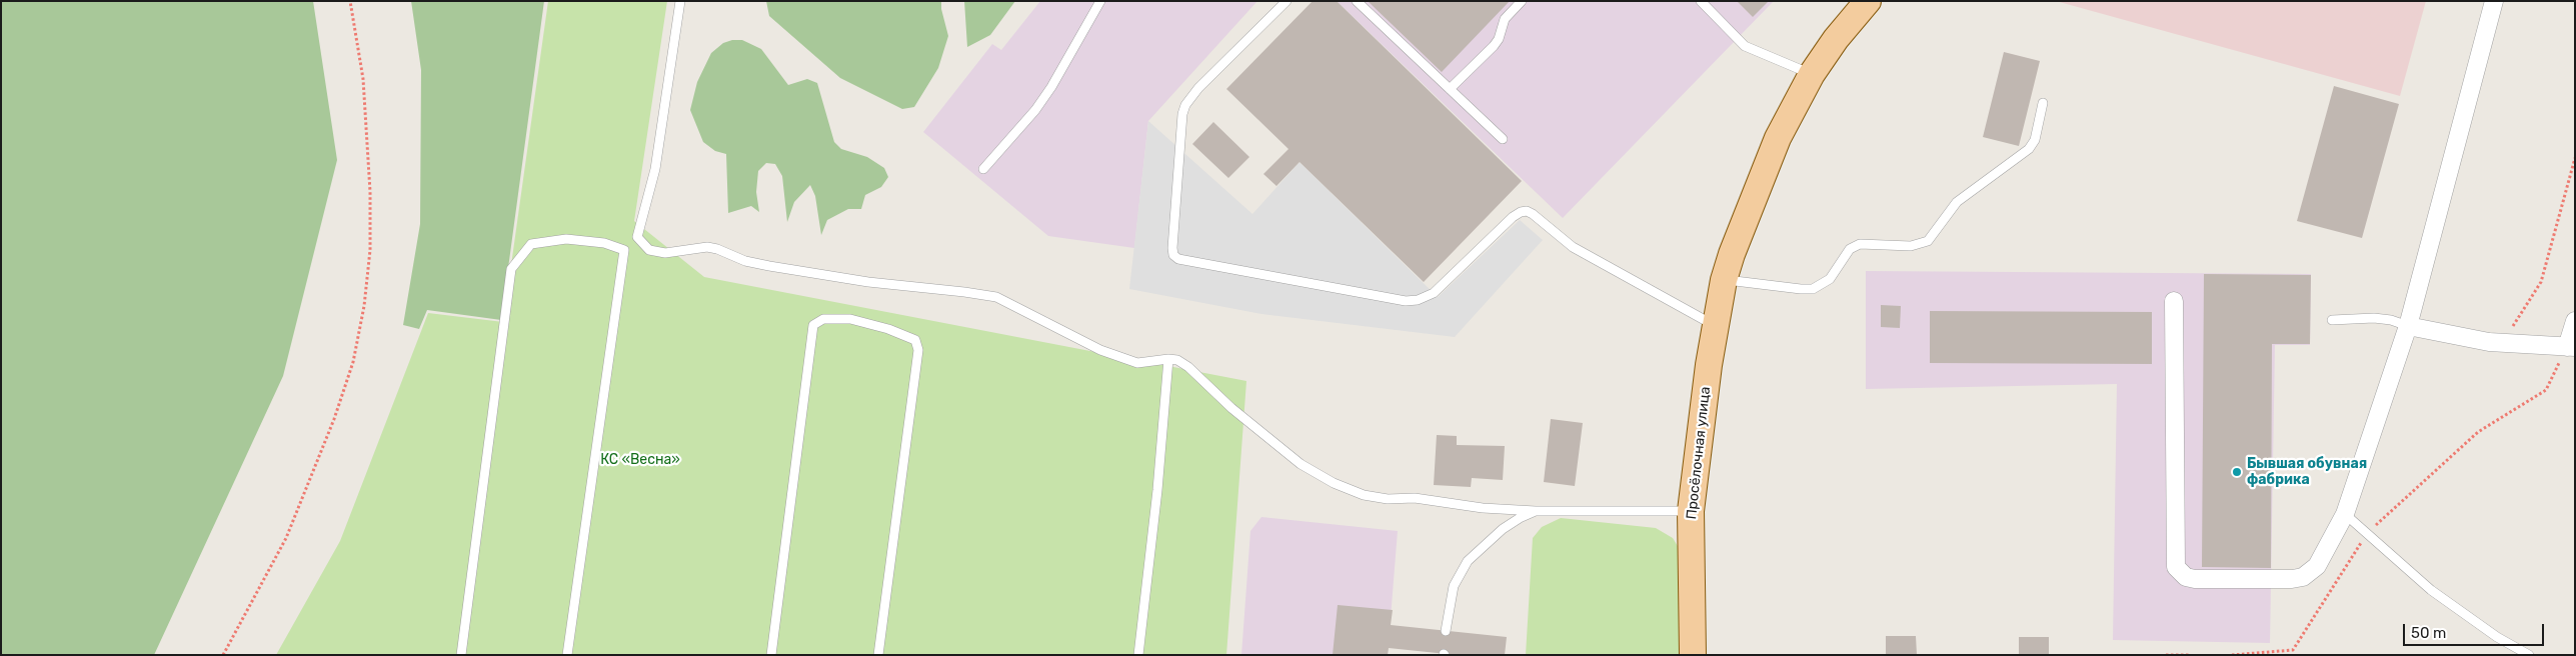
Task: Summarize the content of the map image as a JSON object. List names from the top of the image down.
{
  "streets": {
    "main road": ["Просёлочная улица"]
  },
  "parks": ["КС «Весна»"],
  "places": ["Бывшая обувная фабрика"],
  "scale_bar": "50 m"
}
